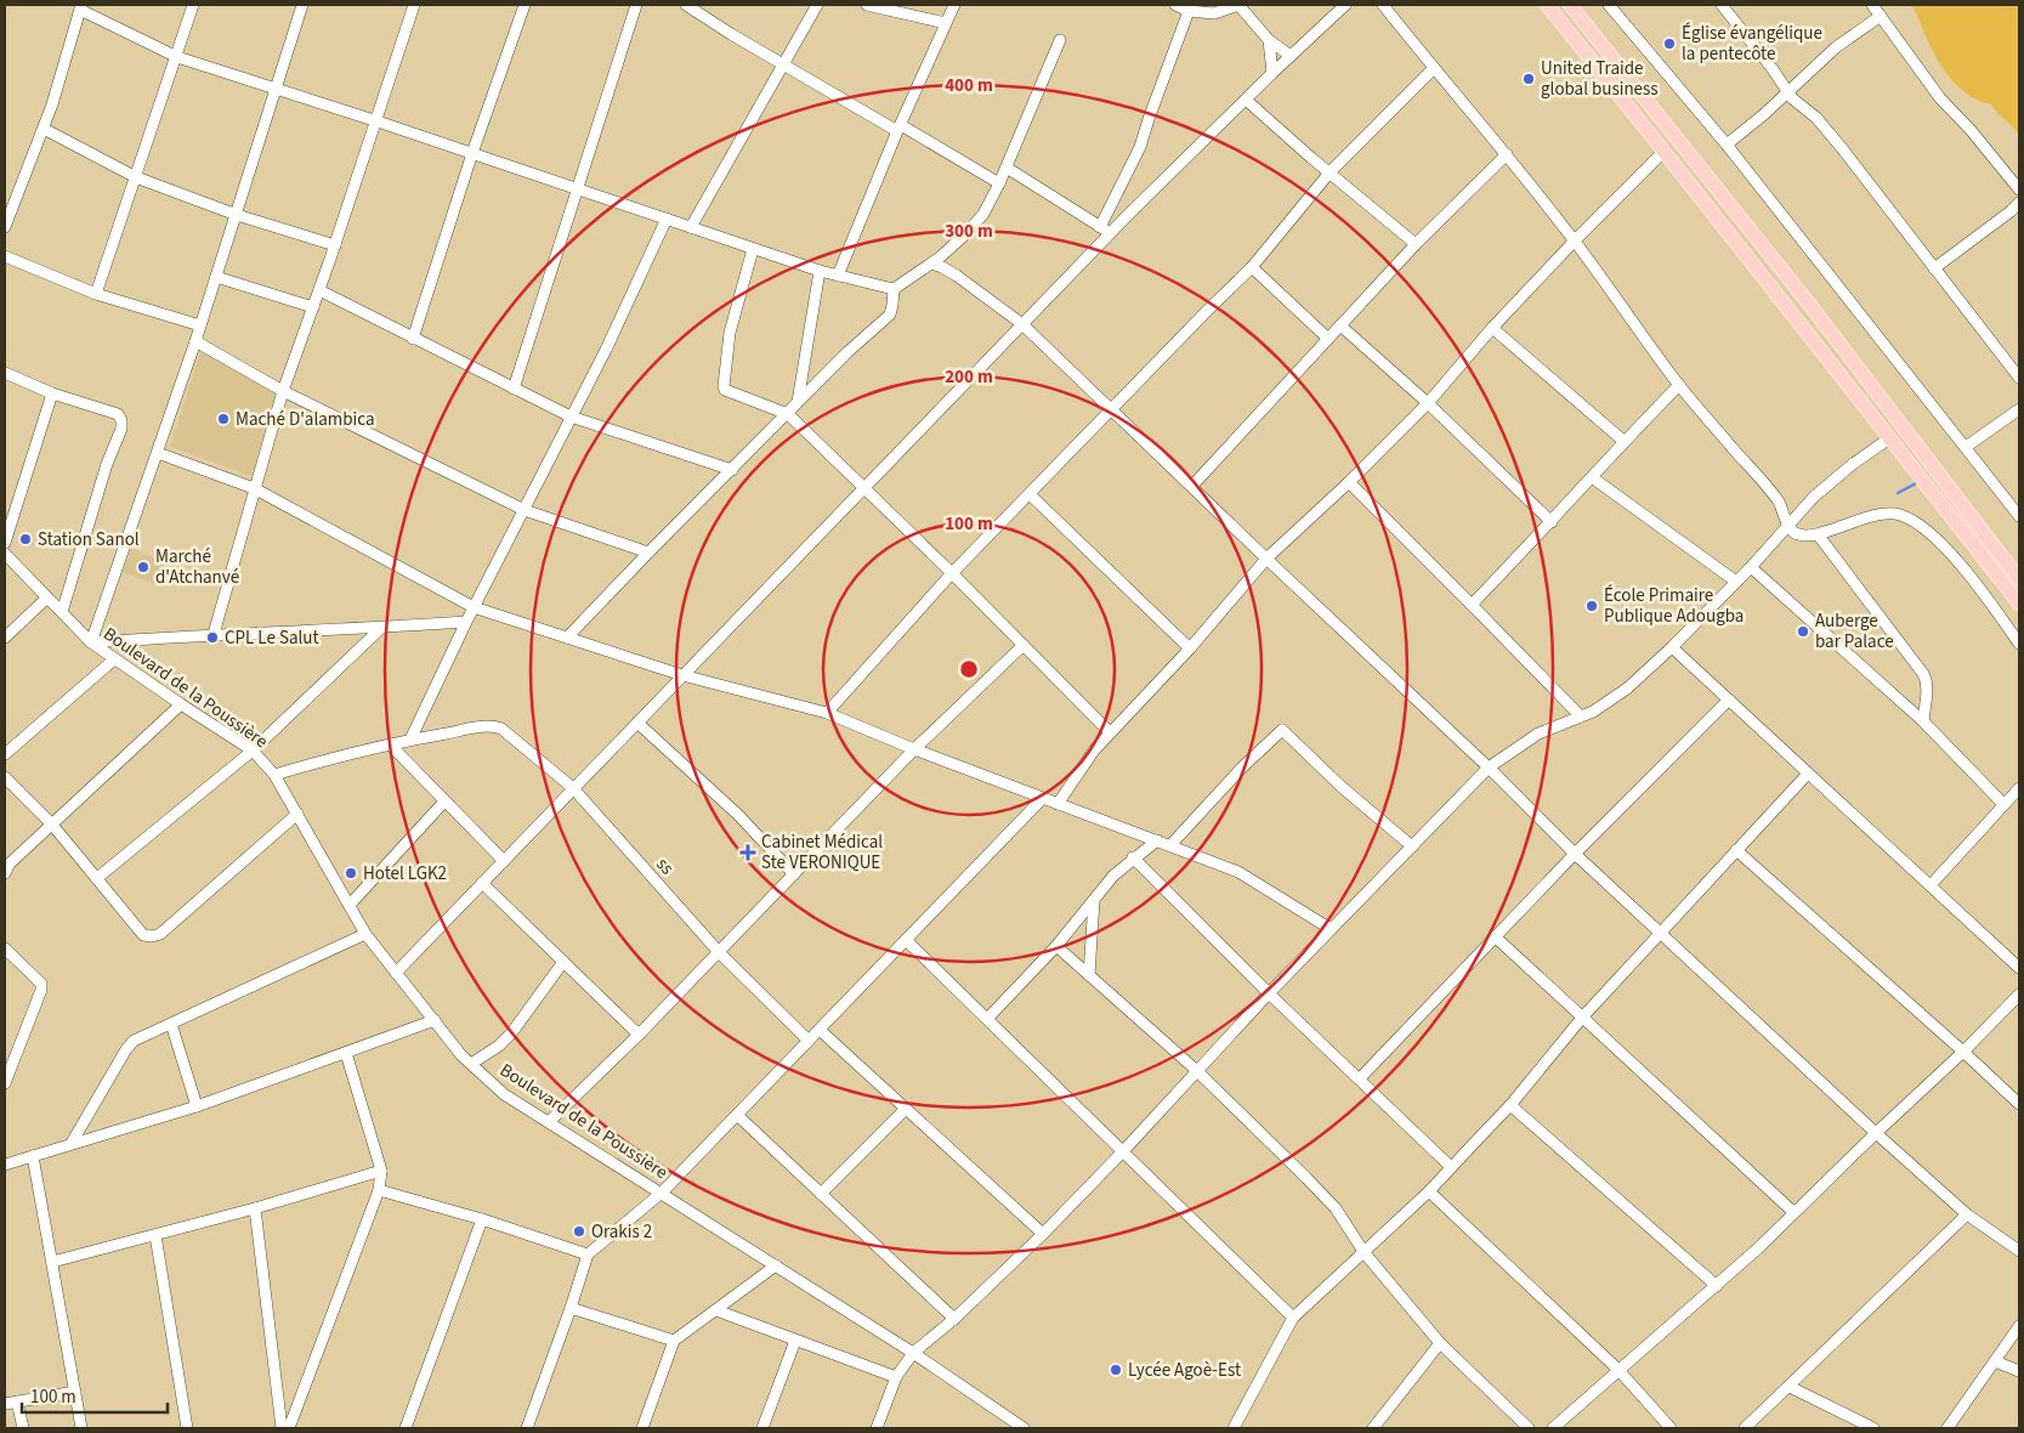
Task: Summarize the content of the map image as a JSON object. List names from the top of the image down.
{
  "streets": {
    "street": ["Boulevard de la Poussière", "ss"]
  },
  "places": {
    "other": [
      "Église évangélique la pentecôte",
      "United Traide global business",
      "Maché D'alambica",
      "Station Sanol",
      "Marché d'Atchanvé",
      "École Primaire Publique Adougba",
      "Auberge bar Palace",
      "CPL Le Salut",
      "Hotel LGK2",
      "Orakis 2",
      "Lycée Agoè-Est"
    ],
    "health": ["Cabinet Médical Ste VERONIQUE"]
  },
  "scale_bar": "100 m",
  "rings": [
    "400 m",
    "300 m",
    "200 m",
    "100 m"
  ]
}
